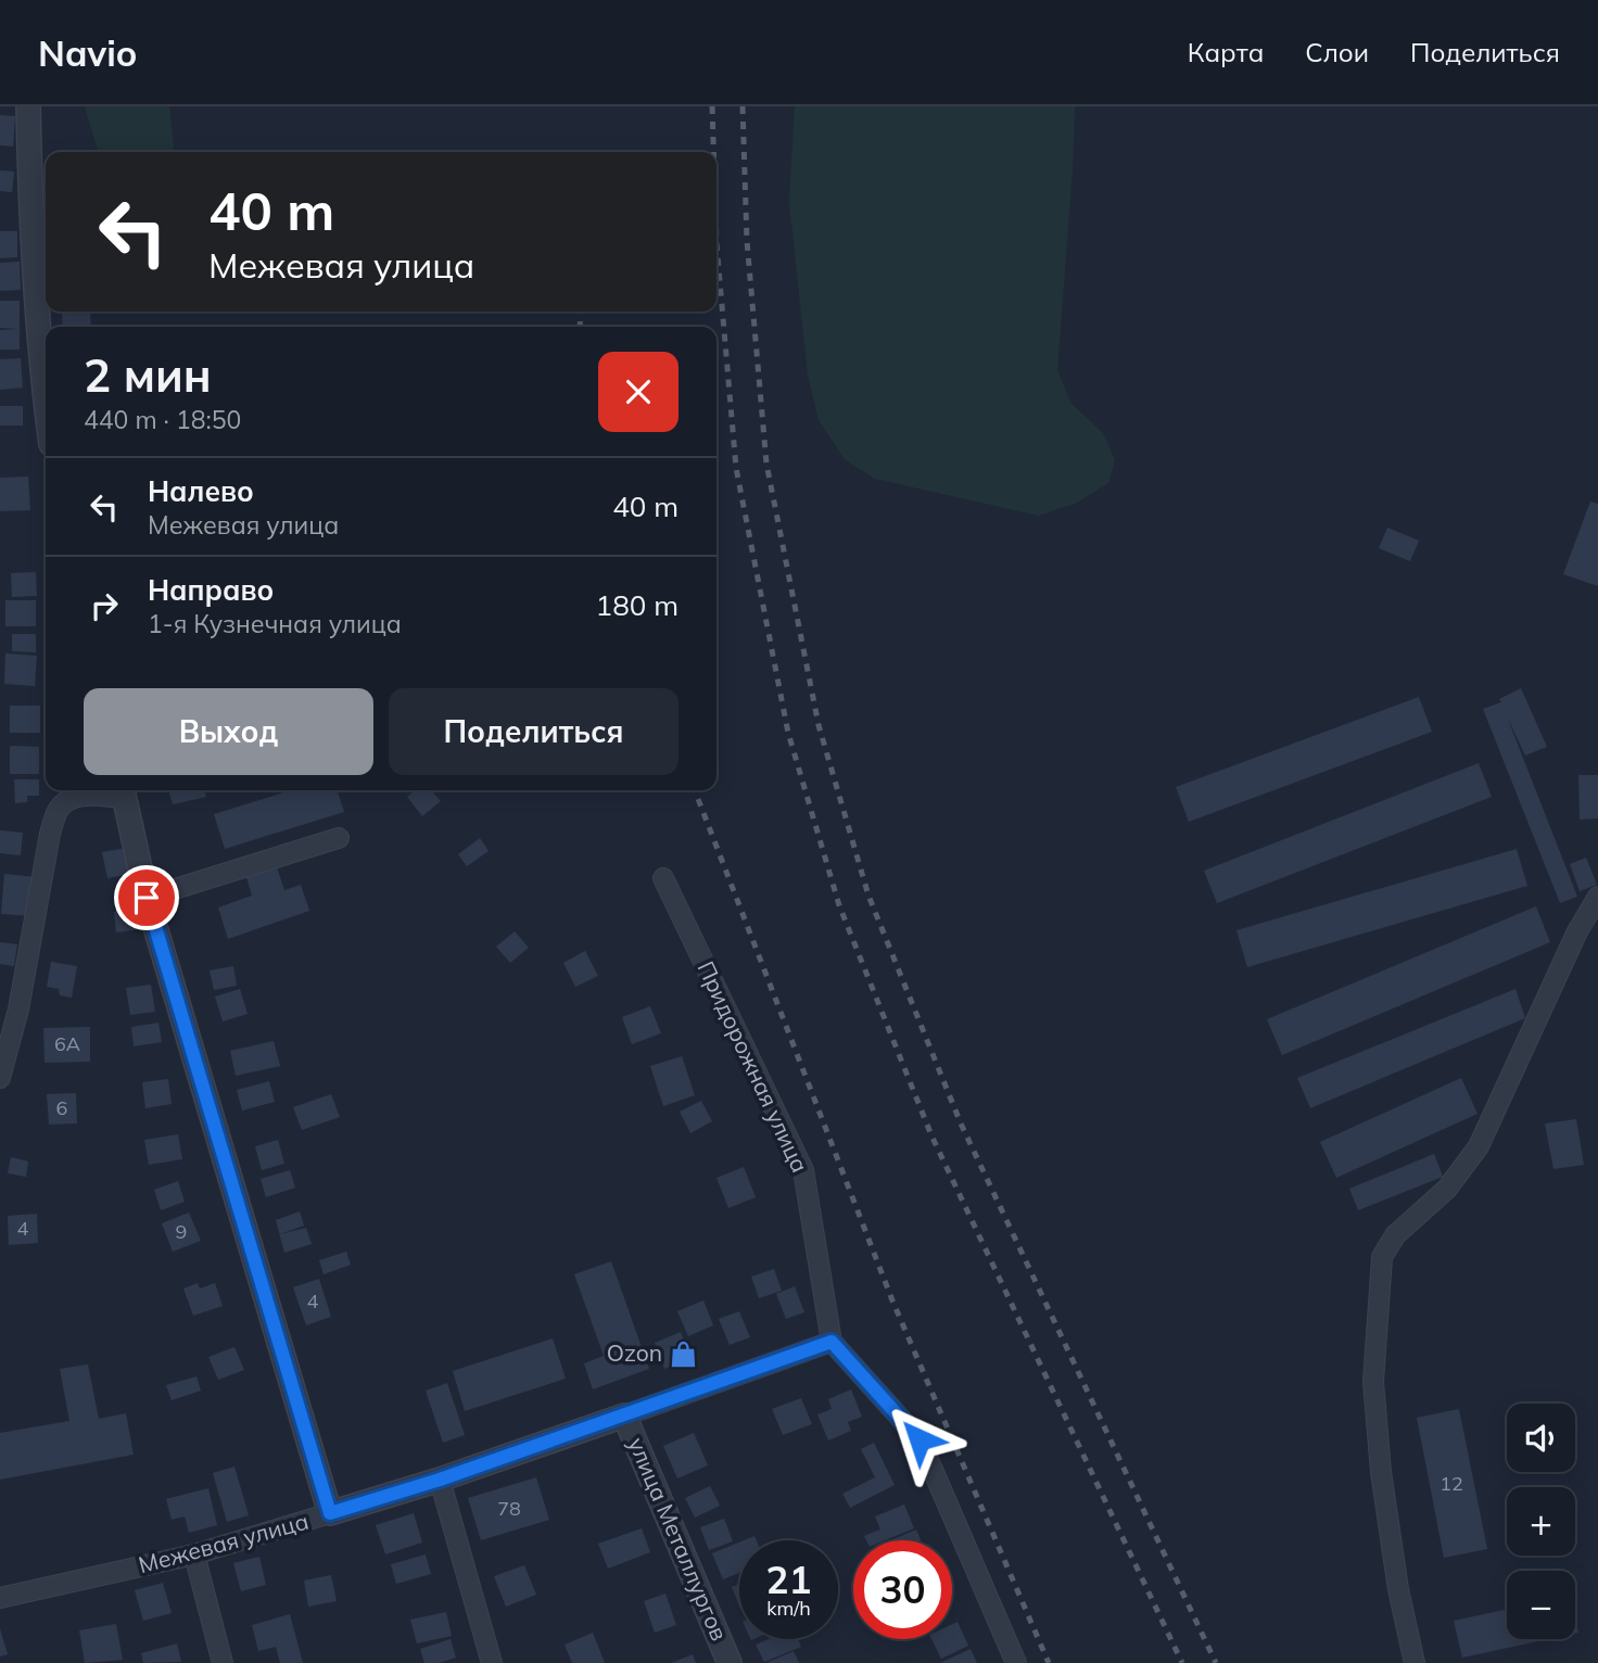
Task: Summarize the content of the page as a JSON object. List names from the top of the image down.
{
  "streets": {
    "street": ["Придорожная улица", "улица Металлургов", "Межевая улица"]
  },
  "crossings": [
    ["Придорожная улица", "Межевая улица"],
    ["улица Металлургов", "Межевая улица"]
  ],
  "places": {
    "shop": ["Ozon"]
  },
  "house_numbers": [
    "6А",
    "6",
    "4",
    "9",
    "4",
    "12",
    "78"
  ],
  "page": {
    "header": "Navio",
    "nav": ["Карта", "Слои", "Поделиться"],
    "turn": ["40 m", "Межевая улица"],
    "heading": ["2 мин", "440 m · 18:50"],
    "list": [
      {
        "name": "Налево",
        "note": "Межевая улица",
        "value": "40 m"
      },
      {
        "name": "Направо",
        "note": "1-я Кузнечная улица",
        "value": "180 m"
      }
    ],
    "buttons": ["Выход", "Поделиться"],
    "map_buttons": ["+", "−"],
    "speed": "21 km/h",
    "limit": "30"
  }
}
